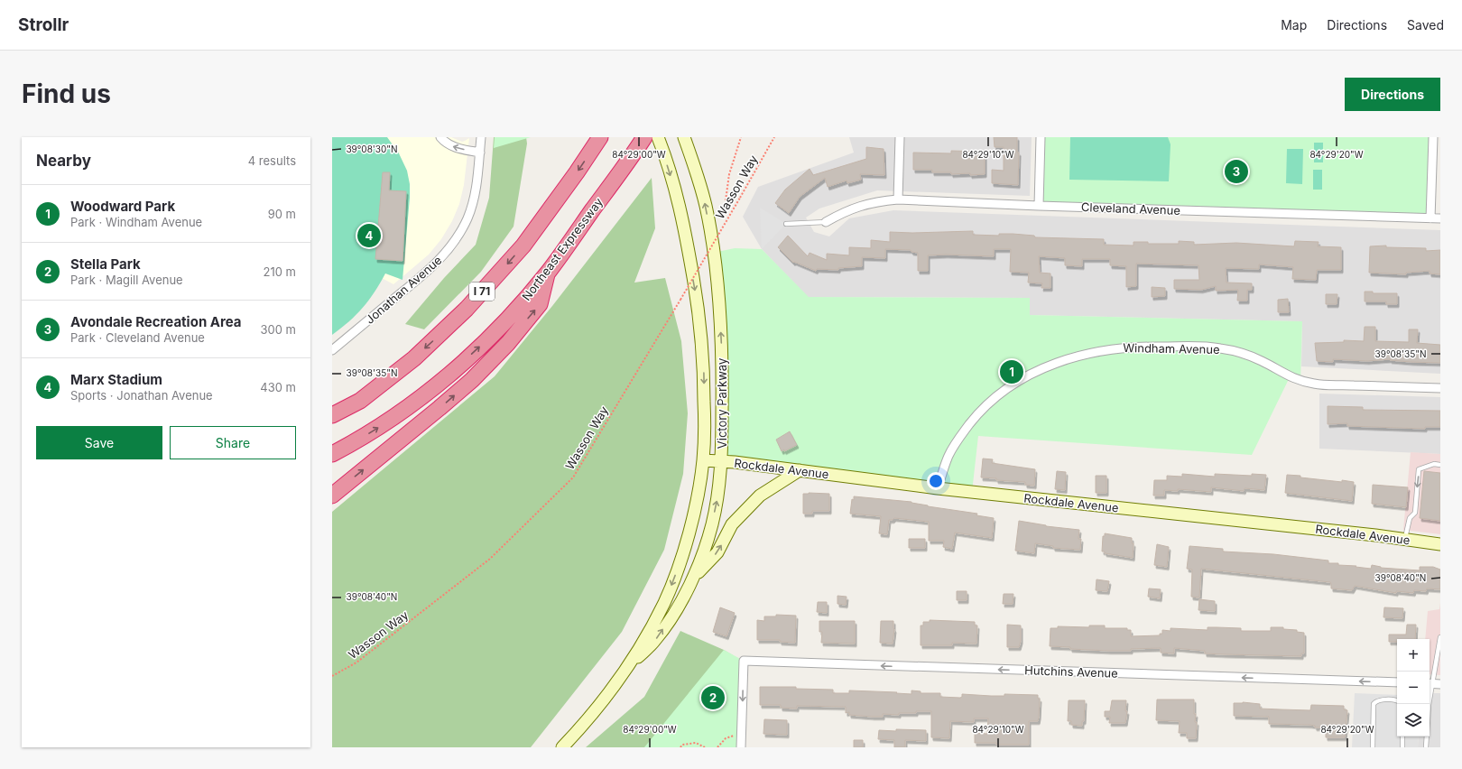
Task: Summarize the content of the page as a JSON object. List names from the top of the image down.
{
  "streets": {
    "highway": ["Northeast Expressway", "I 71"],
    "street": [
      "Cleveland Avenue",
      "Jonathan Avenue",
      "Windham Avenue",
      "Victory Parkway",
      "Rockdale Avenue",
      "Hutchins Avenue"
    ],
    "path": ["Wasson Way"]
  },
  "crossings": [
    ["Windham Avenue", "Rockdale Avenue"],
    ["Victory Parkway", "Rockdale Avenue"]
  ],
  "one_way": ["Hutchins Avenue"],
  "page": {
    "header": "Strollr",
    "nav": ["Map", "Directions", "Saved"],
    "buttons": [
      "Directions",
      ["Save", "Share"]
    ],
    "title": "Find us",
    "heading": ["Nearby", "4 results"],
    "pins": [
      "3",
      "4",
      "1",
      "2"
    ],
    "list": [
      {
        "mark": "1",
        "name": "Woodward Park",
        "note": "Park · Windham Avenue",
        "value": "90 m"
      },
      {
        "mark": "2",
        "name": "Stella Park",
        "note": "Park · Magill Avenue",
        "value": "210 m"
      },
      {
        "mark": "3",
        "name": "Avondale Recreation Area",
        "note": "Park · Cleveland Avenue",
        "value": "300 m"
      },
      {
        "mark": "4",
        "name": "Marx Stadium",
        "note": "Sports · Jonathan Avenue",
        "value": "430 m"
      }
    ],
    "map_buttons": ["+", "−"]
  },
  "coordinates": [
    "39°08'30\"N",
    "84°29'00\"W",
    "84°29'10\"W",
    "84°29'20\"W",
    "39°08'35\"N",
    "39°08'40\"N"
  ]
}
